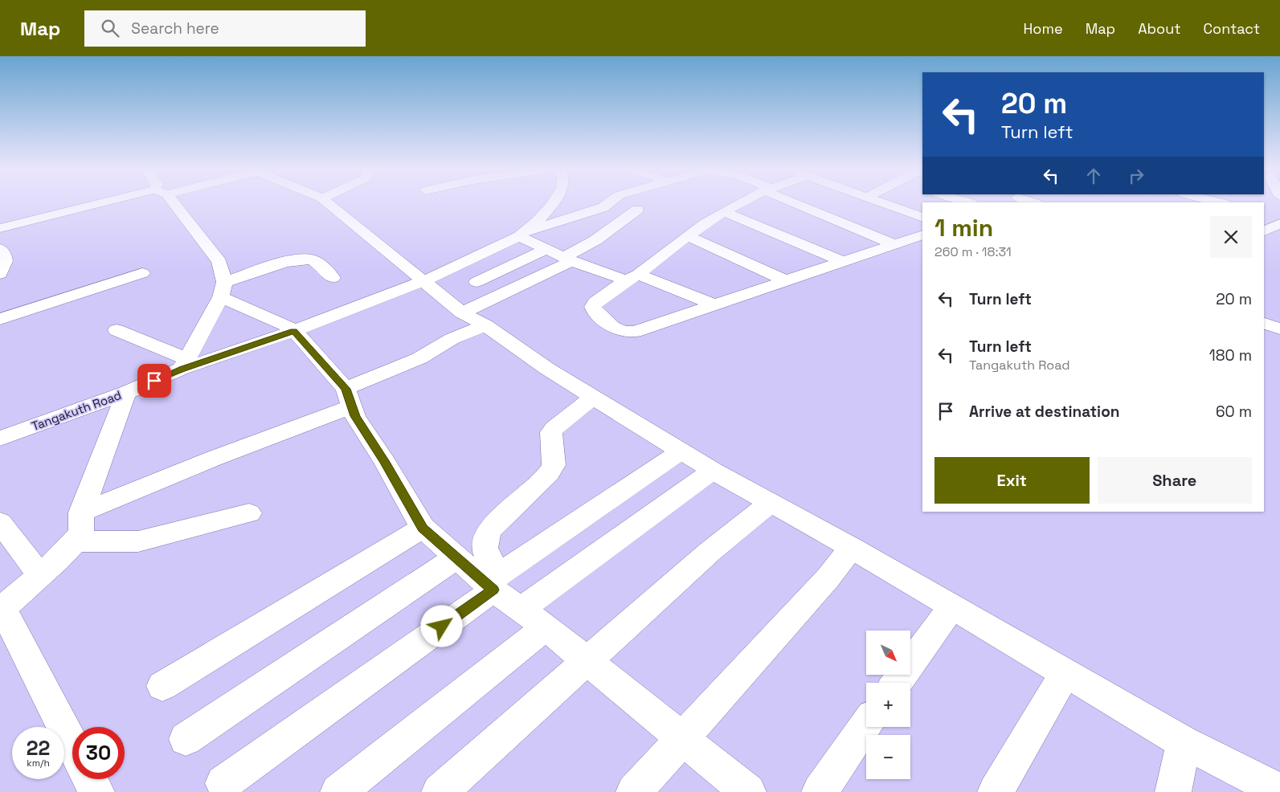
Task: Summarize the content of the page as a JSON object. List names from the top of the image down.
{
  "streets": {
    "street": ["Tangakuth Road"]
  },
  "north": "bottom right",
  "page": {
    "header": "Map",
    "search": "Search here",
    "nav": [
      "Home",
      "Map",
      "About",
      "Contact"
    ],
    "turn": ["20 m", "Turn left"],
    "heading": ["1 min", "260 m · 18:31"],
    "list": [
      {
        "name": "Turn left",
        "value": "20 m"
      },
      {
        "name": "Turn left",
        "note": "Tangakuth Road",
        "value": "180 m"
      },
      {
        "name": "Arrive at destination",
        "value": "60 m"
      }
    ],
    "buttons": ["Exit", "Share"],
    "map_buttons": ["+", "−"],
    "speed": "22 km/h",
    "limit": "30"
  }
}
